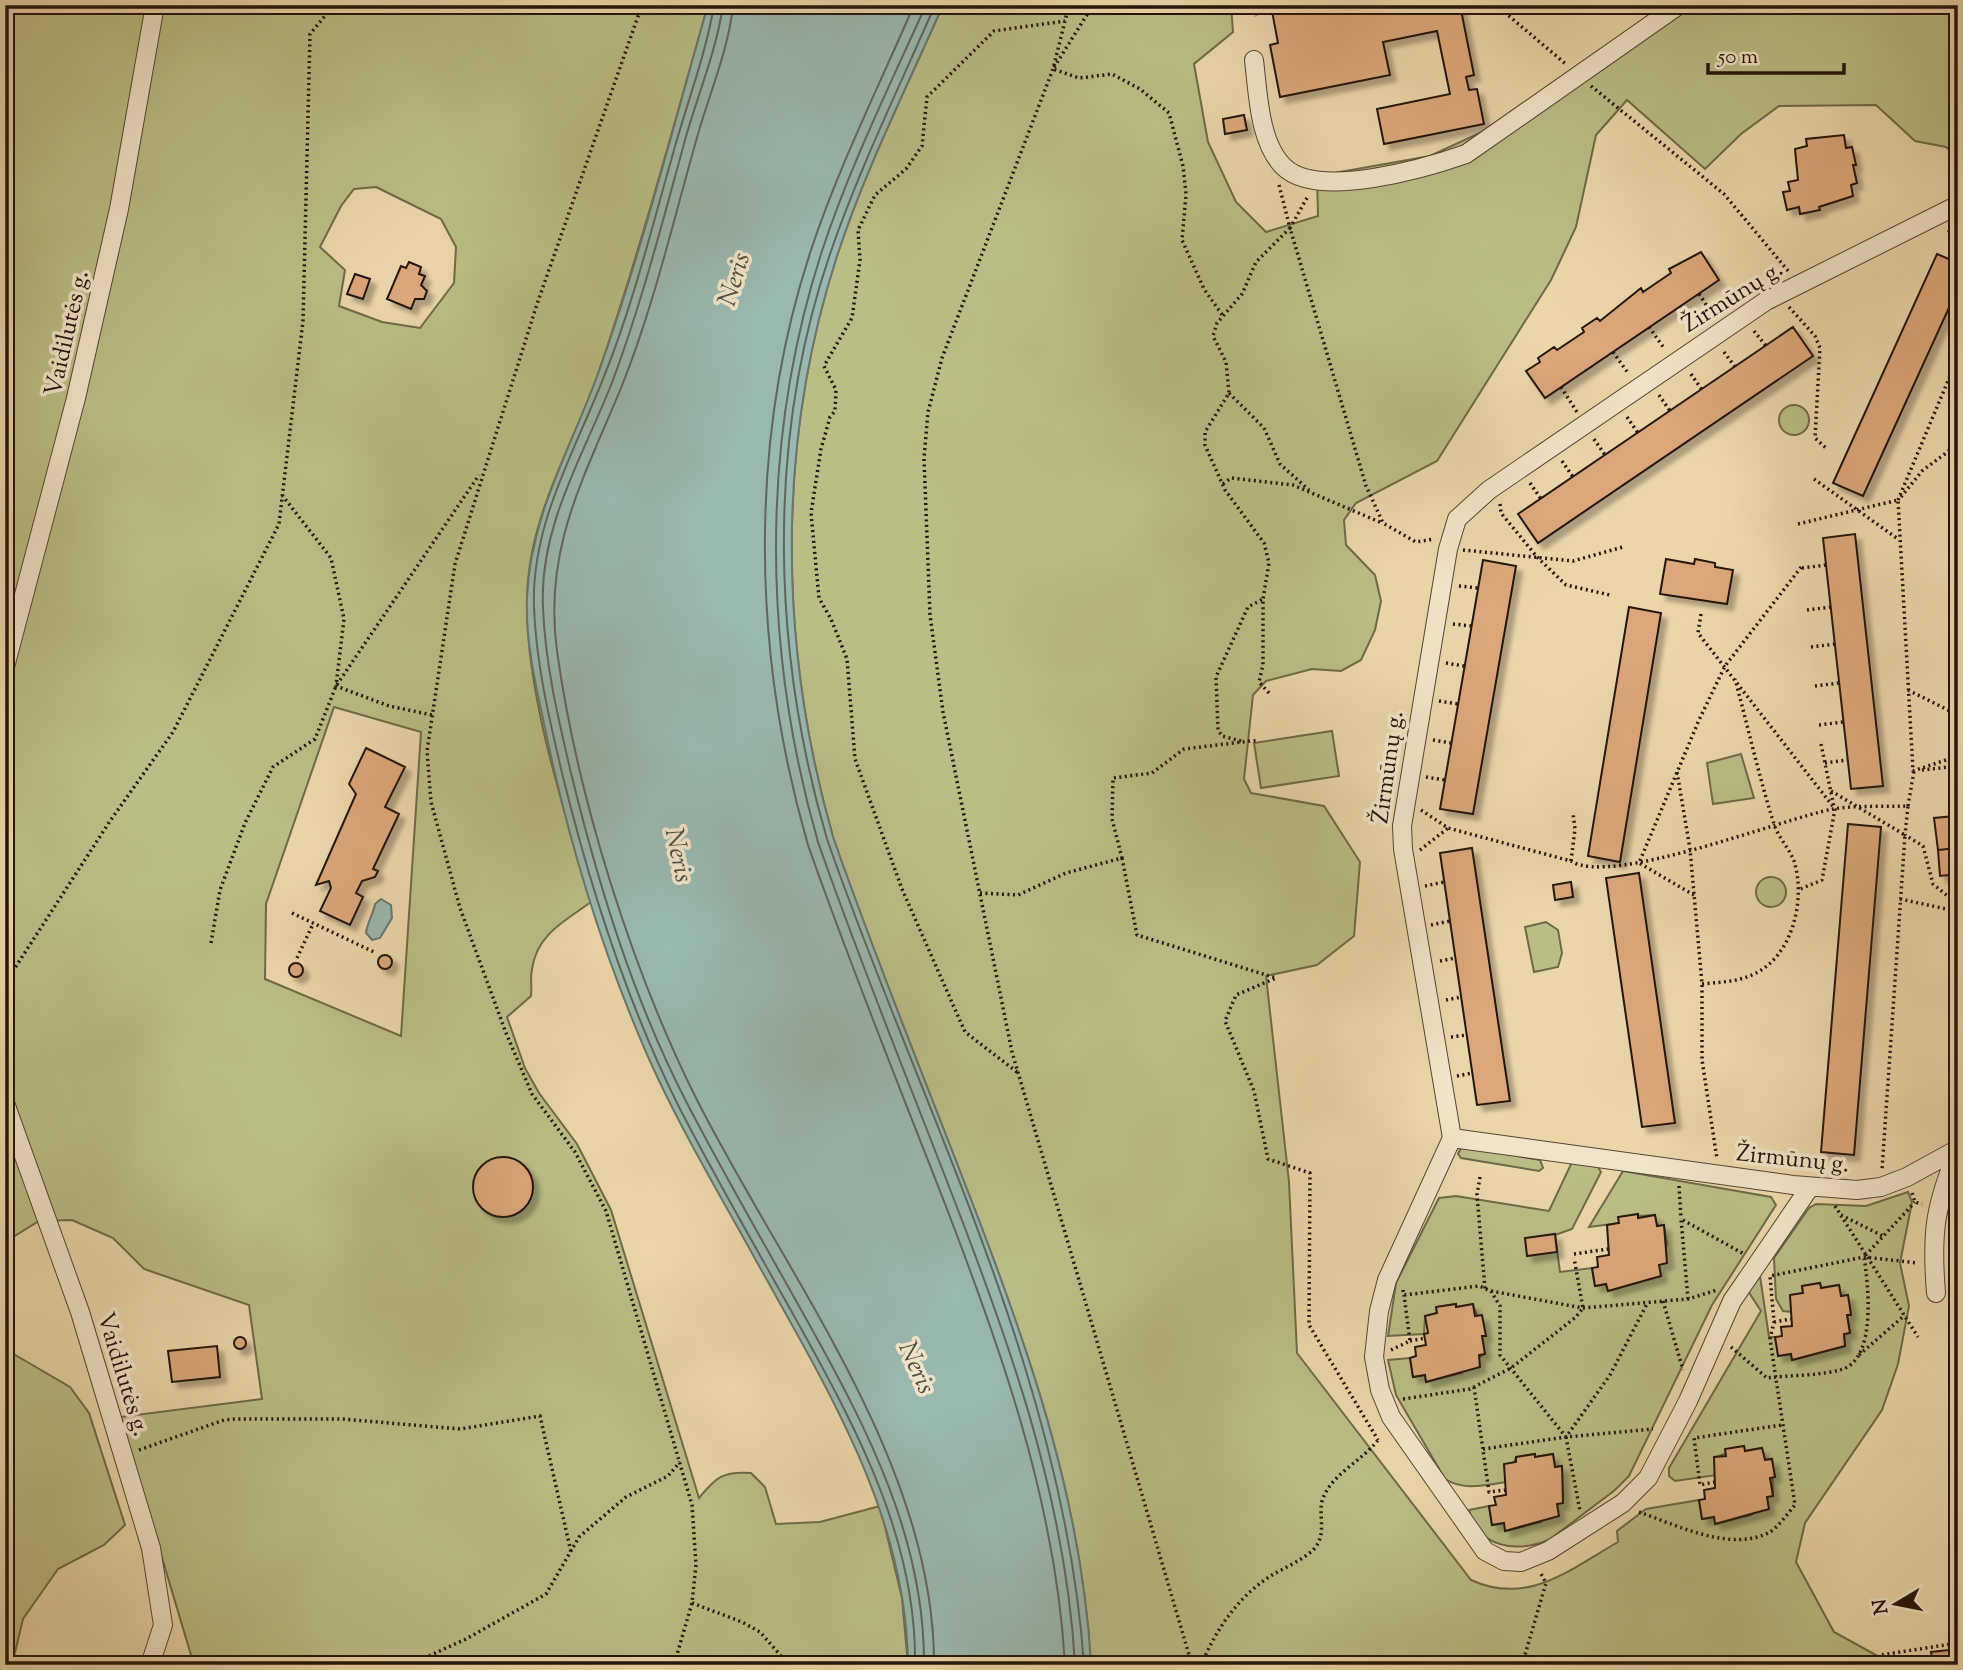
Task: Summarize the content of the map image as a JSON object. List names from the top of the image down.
{
  "streets": {
    "street": ["Žirmūnų g.", "Vaidilutės g."]
  },
  "water": ["Neris"],
  "scale_bar": "50 m",
  "north": "left"
}
